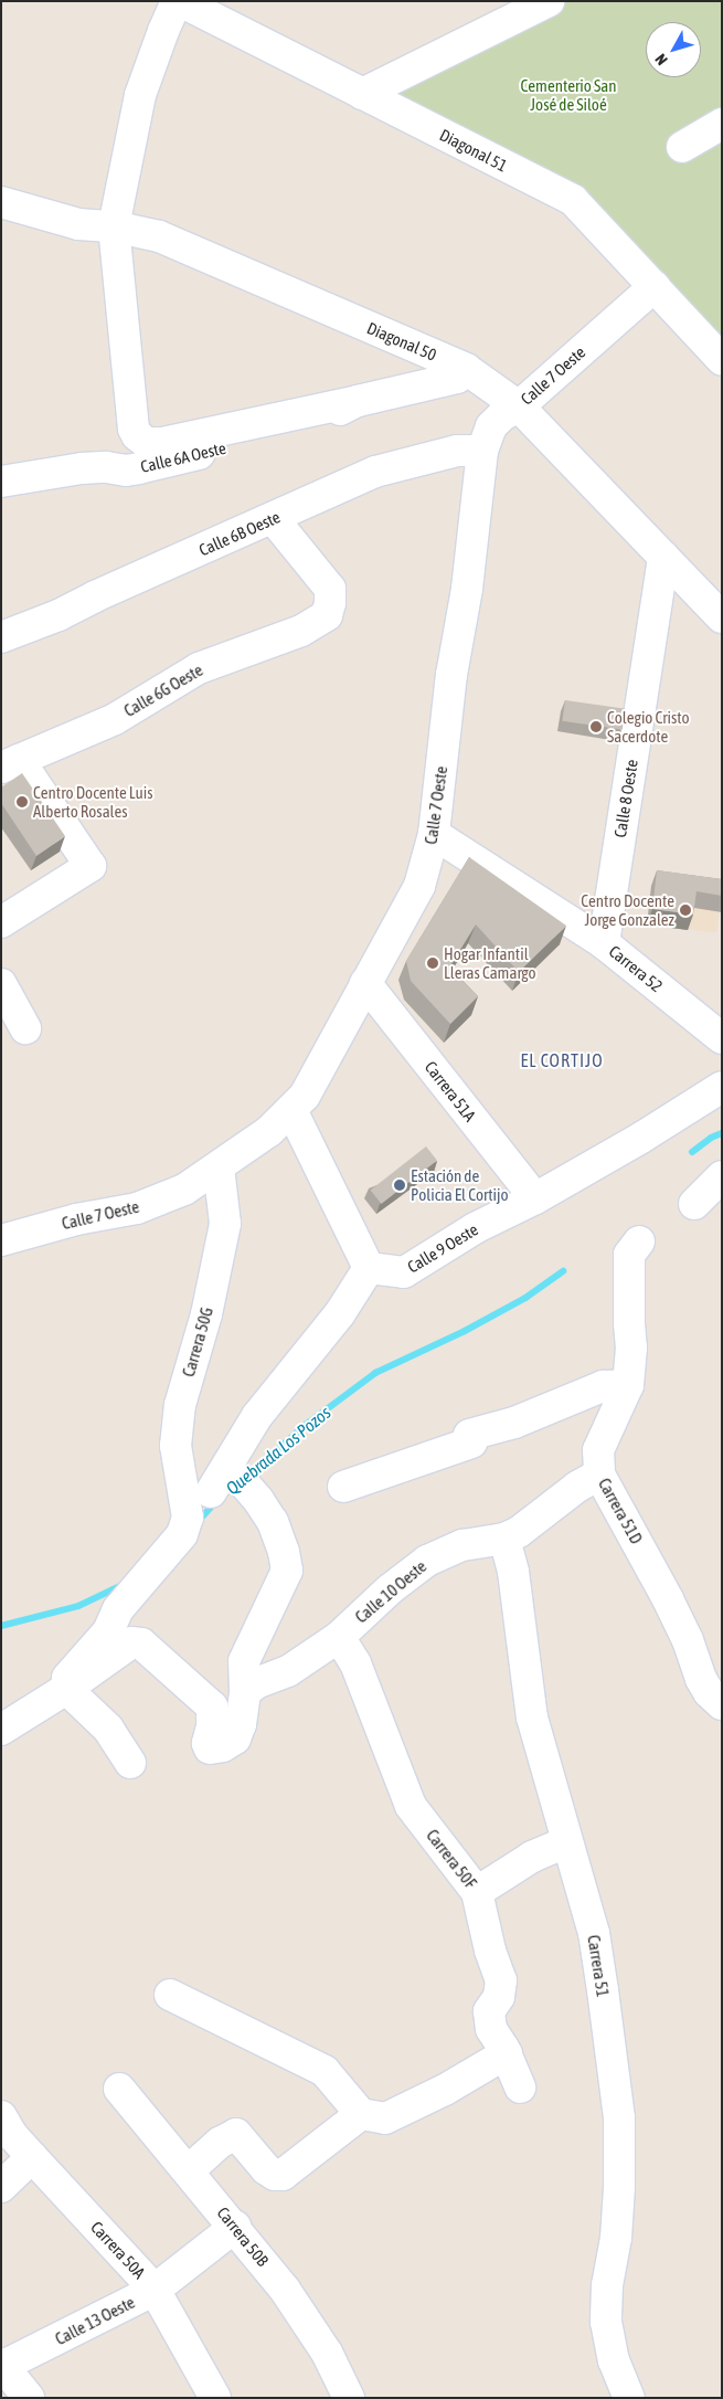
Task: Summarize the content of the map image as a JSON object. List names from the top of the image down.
{
  "streets": {
    "street": [
      "Diagonal 51",
      "Diagonal 50",
      "Calle 7 Oeste",
      "Calle 6A Oeste",
      "Calle 6B Oeste",
      "Calle 6G Oeste",
      "Calle 8 Oeste",
      "Carrera 52",
      "Carrera 51A",
      "Calle 9 Oeste",
      "Carrera 50G",
      "Carrera 51D",
      "Calle 10 Oeste",
      "Carrera 50F",
      "Carrera 51",
      "Carrera 50B",
      "Carrera 50A",
      "Calle 13 Oeste"
    ]
  },
  "crossings": [
    ["Diagonal 51", "Calle 7 Oeste"],
    ["Diagonal 50", "Calle 7 Oeste"],
    ["Diagonal 50", "Calle 6A Oeste"],
    ["Diagonal 50", "Calle 8 Oeste"],
    ["Calle 7 Oeste", "Calle 6B Oeste"],
    ["Calle 7 Oeste", "Carrera 52"],
    ["Calle 7 Oeste", "Carrera 51A"],
    ["Calle 7 Oeste", "Carrera 50G"],
    ["Calle 6B Oeste", "Calle 6G Oeste"],
    ["Calle 8 Oeste", "Carrera 52"],
    ["Carrera 51A", "Calle 9 Oeste"],
    ["Carrera 51D", "Calle 10 Oeste"],
    ["Calle 10 Oeste", "Carrera 50F"],
    ["Calle 10 Oeste", "Carrera 51"],
    ["Carrera 50B", "Calle 13 Oeste"],
    ["Carrera 50A", "Calle 13 Oeste"]
  ],
  "districts": ["EL CORTIJO"],
  "water": ["Quebrada Los Pozos"],
  "parks": ["Cementerio San José de Siloé"],
  "places": [
    "Colegio Cristo Sacerdote",
    "Centro Docente Luis Alberto Rosales",
    "Centro Docente Jorge Gonzalez",
    "Hogar Infantil Lleras Camargo",
    "Estación de Policia El Cortijo"
  ],
  "north": "bottom left"
}
